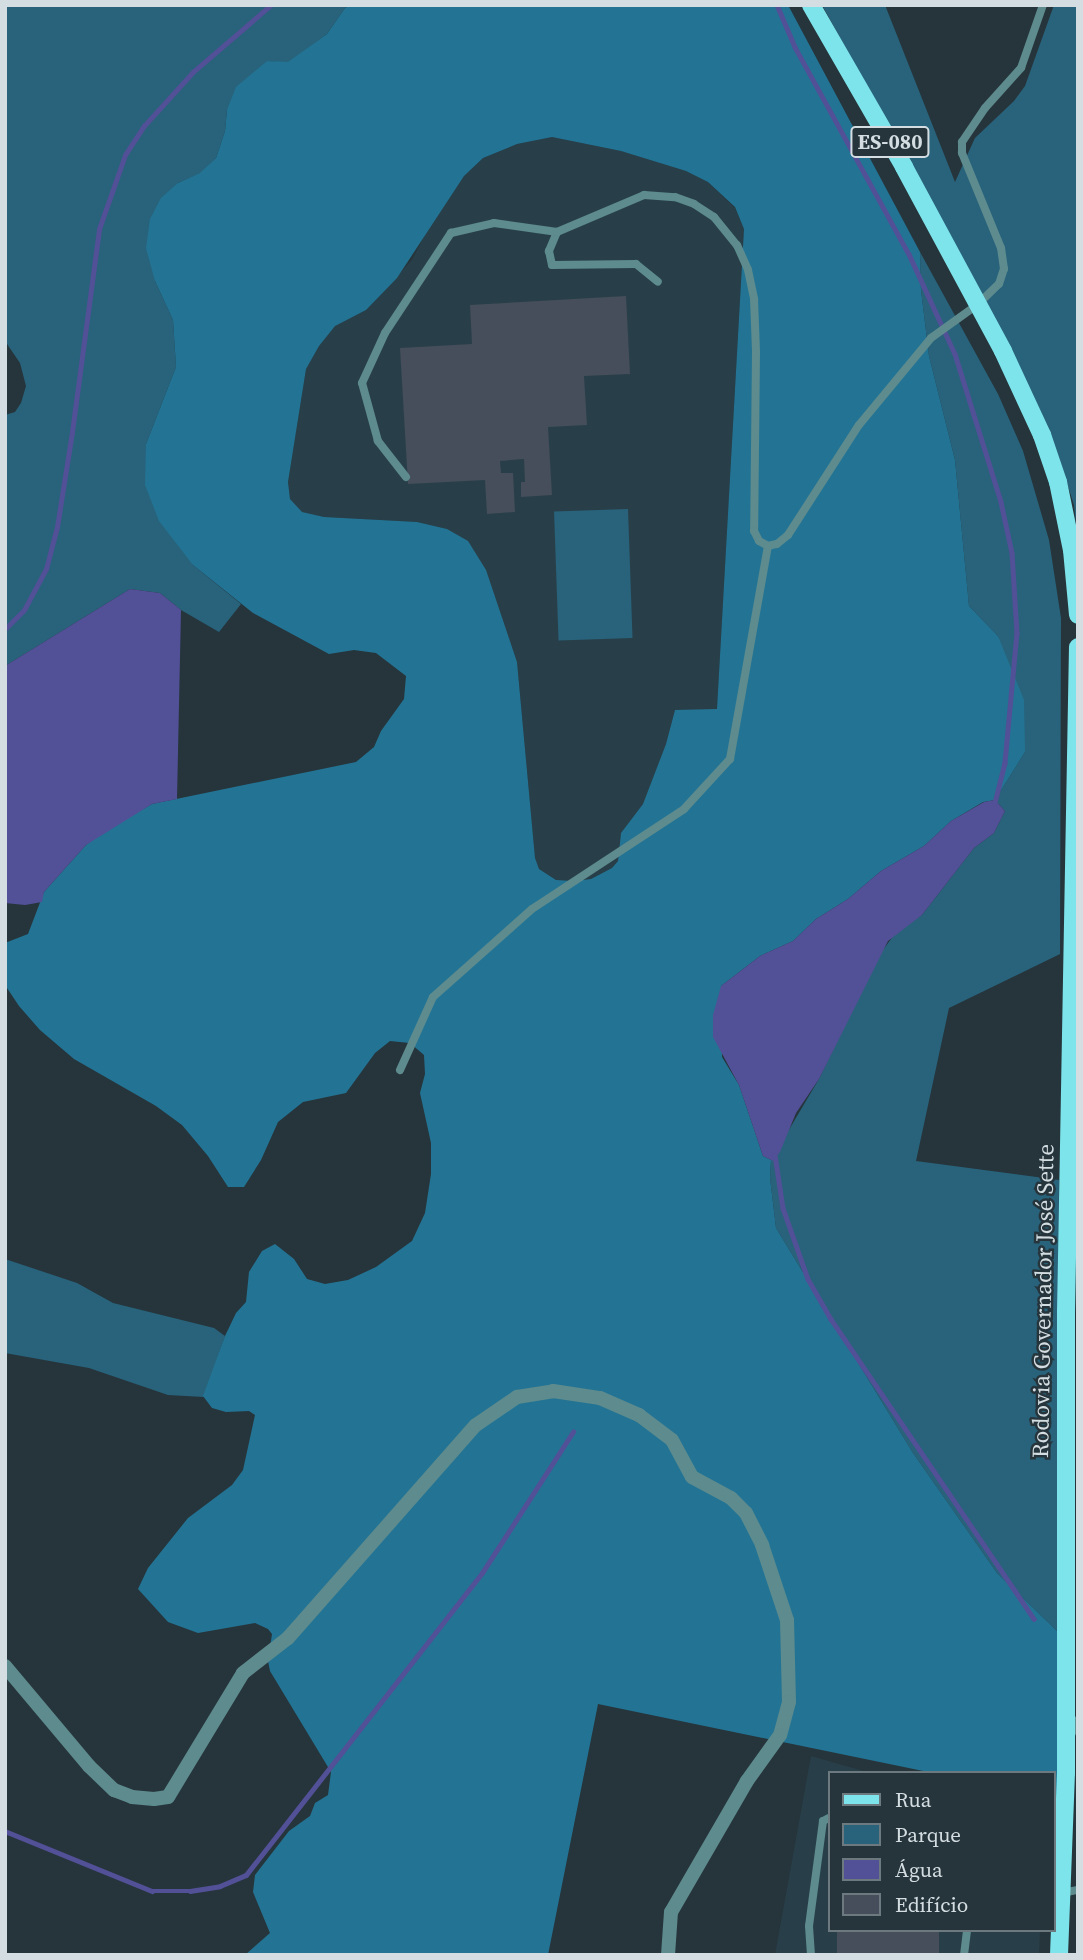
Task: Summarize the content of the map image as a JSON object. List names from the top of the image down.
{
  "streets": {
    "main road": ["ES-080", "Rodovia Governador José Sette"]
  },
  "legend": [
    "Rua",
    "Parque",
    "Água",
    "Edifício"
  ]
}
